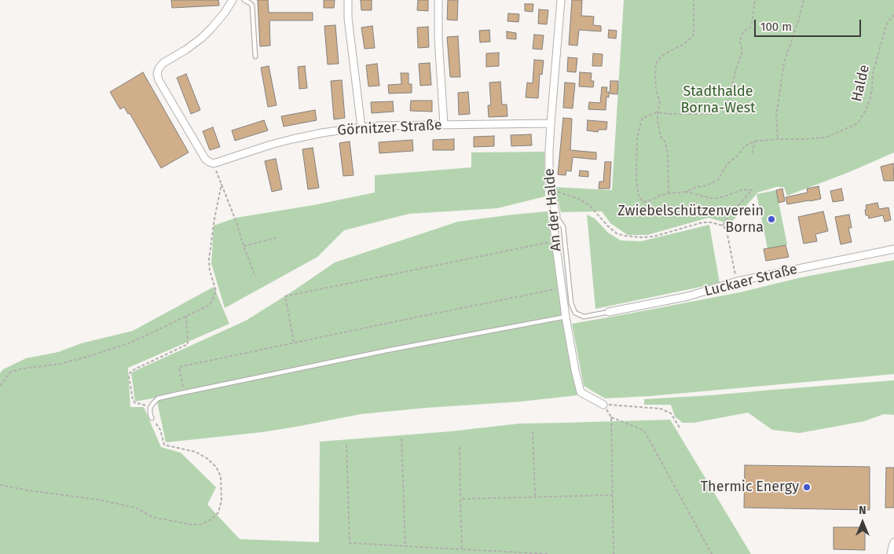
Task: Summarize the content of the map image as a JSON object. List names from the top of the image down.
{
  "streets": {
    "street": ["Görnitzer Straße", "An der Halde", "Luckaer Straße"],
    "path": ["Halde"]
  },
  "crossings": [
    ["Görnitzer Straße", "An der Halde"]
  ],
  "parks": ["Stadthalde Borna-West"],
  "places": ["Zwiebelschützenverein Borna", "Thermic Energy"],
  "scale_bar": "100 m",
  "north": "top"
}
